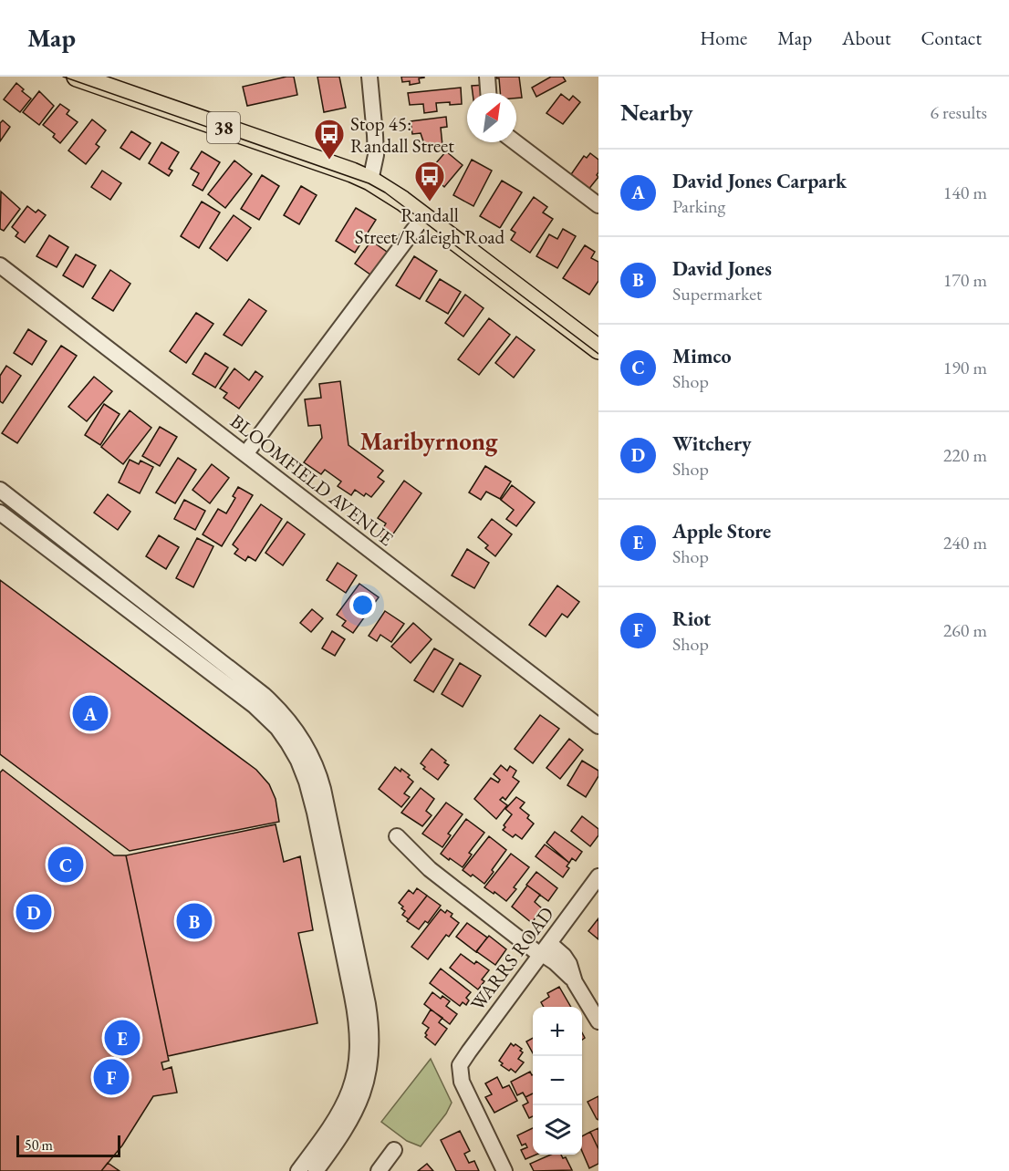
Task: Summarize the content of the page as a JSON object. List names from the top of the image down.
{
  "streets": {
    "main road": ["38"],
    "street": ["BLOOMFIELD AVENUE", "WARRS ROAD"]
  },
  "districts": ["Maribyrnong"],
  "places": {
    "bus stop": ["Stop 45: Randall Street", "Randall Street/Raleigh Road"]
  },
  "scale_bar": "50 m",
  "north": "top right",
  "page": {
    "header": "Map",
    "nav": [
      "Home",
      "Map",
      "About",
      "Contact"
    ],
    "heading": ["Nearby", "6 results"],
    "list": [
      {
        "mark": "A",
        "name": "David Jones Carpark",
        "note": "Parking",
        "value": "140 m"
      },
      {
        "mark": "B",
        "name": "David Jones",
        "note": "Supermarket",
        "value": "170 m"
      },
      {
        "mark": "C",
        "name": "Mimco",
        "note": "Shop",
        "value": "190 m"
      },
      {
        "mark": "D",
        "name": "Witchery",
        "note": "Shop",
        "value": "220 m"
      },
      {
        "mark": "E",
        "name": "Apple Store",
        "note": "Shop",
        "value": "240 m"
      },
      {
        "mark": "F",
        "name": "Riot",
        "note": "Shop",
        "value": "260 m"
      }
    ],
    "pins": [
      "A",
      "C",
      "D",
      "B",
      "E",
      "F"
    ],
    "map_buttons": ["+", "−"],
    "scale": "50 m"
  }
}
